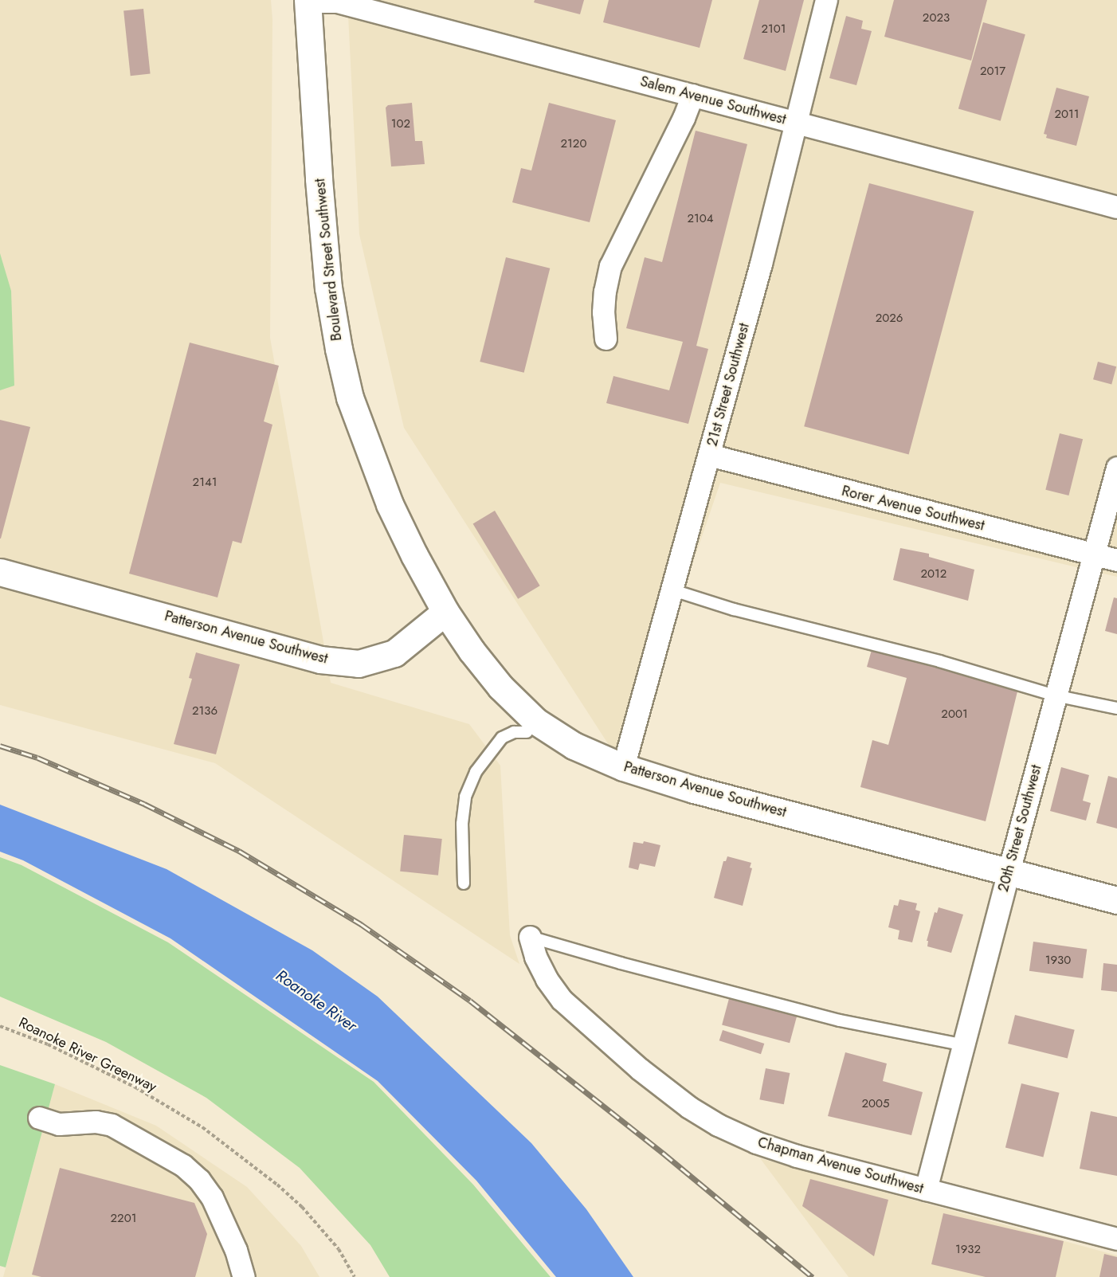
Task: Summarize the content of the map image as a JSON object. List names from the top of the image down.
{
  "streets": {
    "main road": ["Boulevard Street Southwest", "Patterson Avenue Southwest"],
    "street": [
      "Salem Avenue Southwest",
      "21st Street Southwest",
      "Rorer Avenue Southwest",
      "20th Street Southwest",
      "Chapman Avenue Southwest"
    ],
    "path": ["Roanoke River Greenway"]
  },
  "crossings": [
    ["Salem Avenue Southwest", "Boulevard Street Southwest"],
    ["Salem Avenue Southwest", "21st Street Southwest"],
    ["Boulevard Street Southwest", "Patterson Avenue Southwest"],
    ["21st Street Southwest", "Rorer Avenue Southwest"],
    ["21st Street Southwest", "Patterson Avenue Southwest"],
    ["Rorer Avenue Southwest", "20th Street Southwest"],
    ["Patterson Avenue Southwest", "20th Street Southwest"],
    ["20th Street Southwest", "Chapman Avenue Southwest"]
  ],
  "water": ["Roanoke River"],
  "house_numbers": [
    "2023",
    "2101",
    "2017",
    "2011",
    "102",
    "2120",
    "2104",
    "2026",
    "2141",
    "2012",
    "2136",
    "2001",
    "1930",
    "2005",
    "2201",
    "1932"
  ]
}
